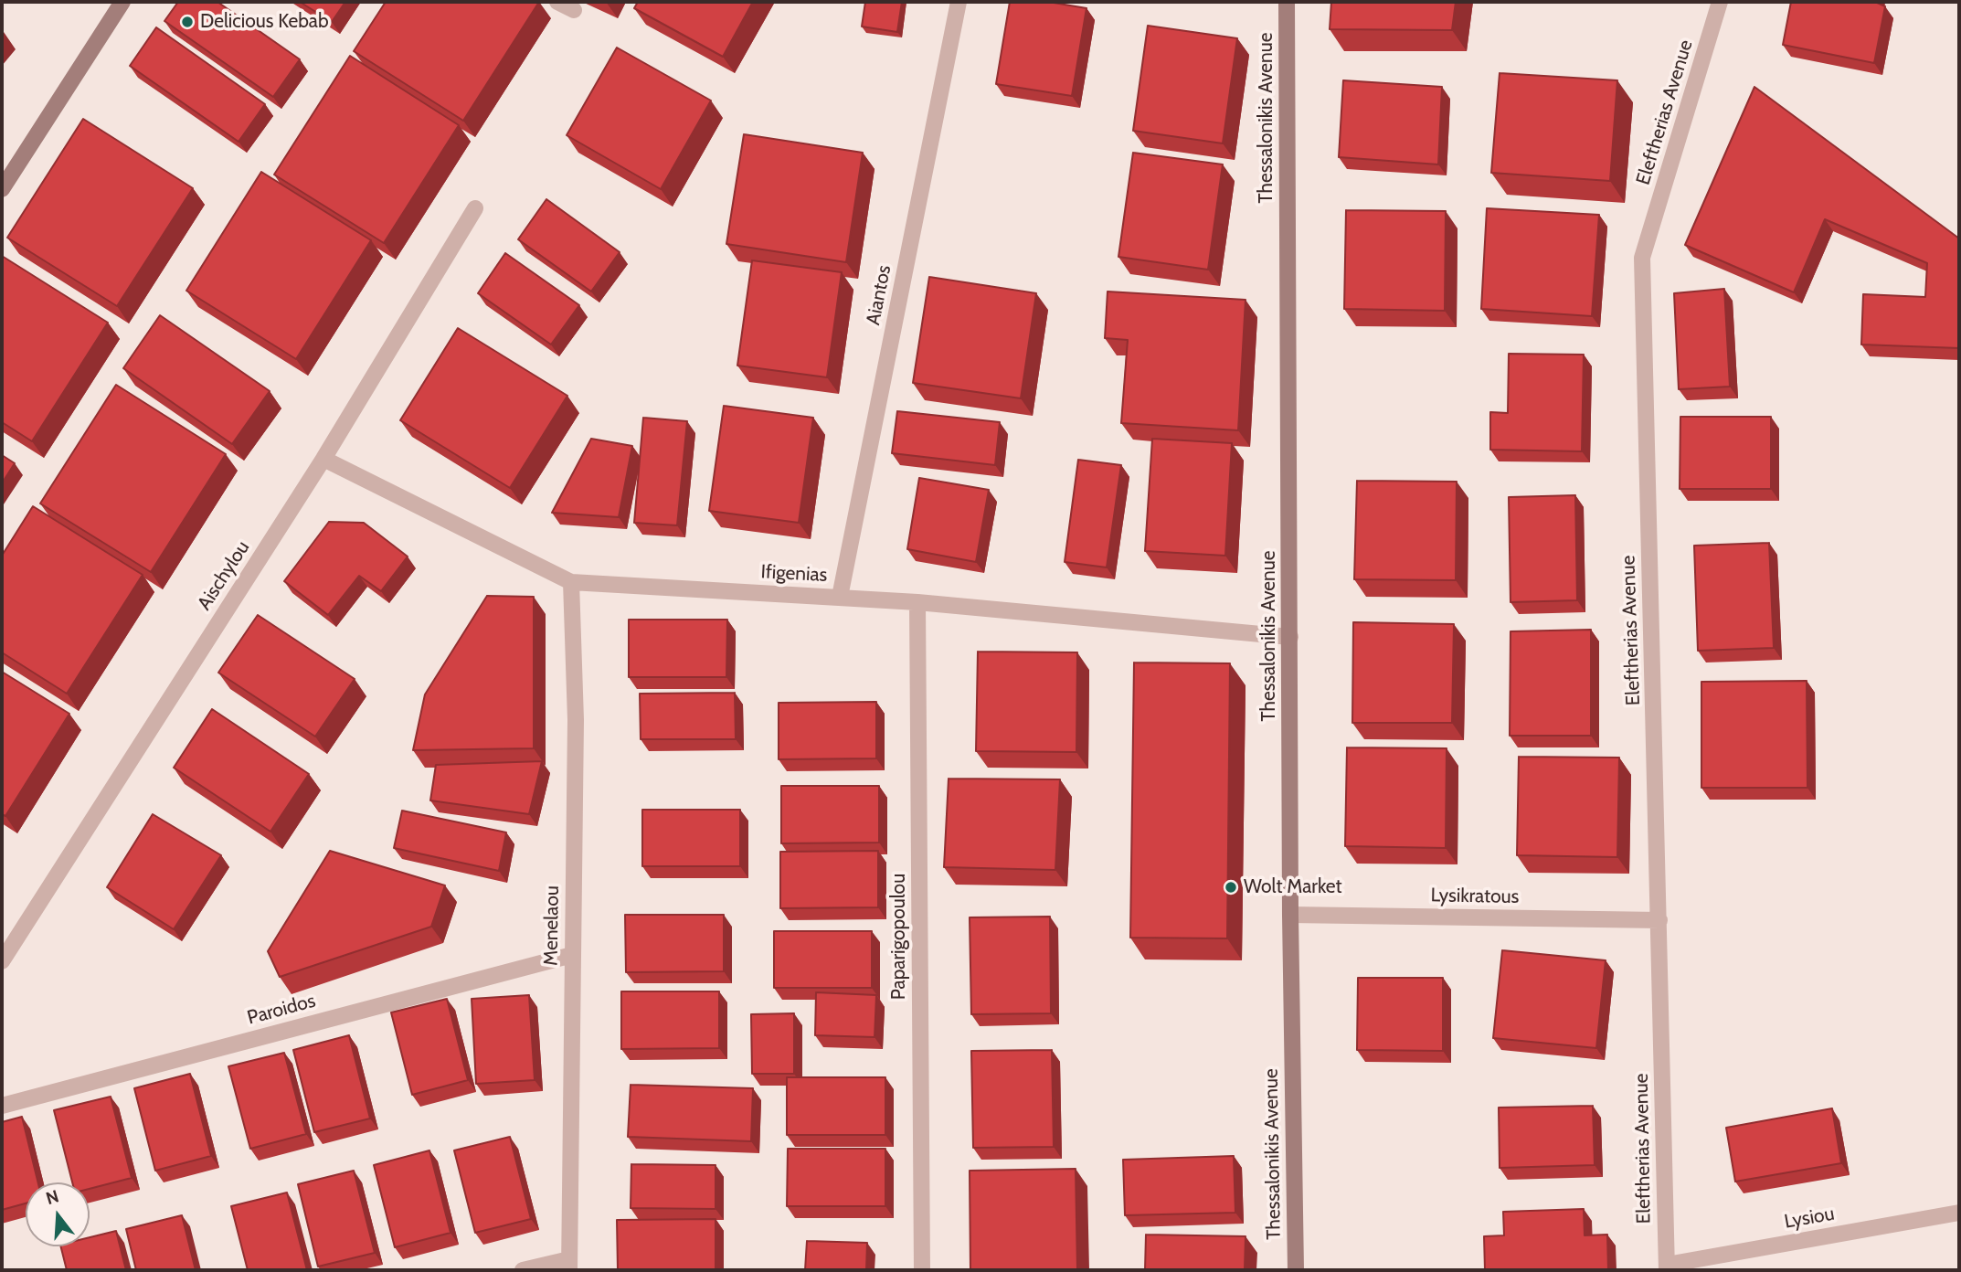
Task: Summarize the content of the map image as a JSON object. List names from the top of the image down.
{
  "streets": {
    "street": [
      "Eleftherias Avenue",
      "Thessalonikis Avenue",
      "Aiantos",
      "Ifigenias",
      "Aischylou",
      "Lysikratous",
      "Menelaou",
      "Paparigopoulou",
      "Paroidos",
      "Lysiou"
    ]
  },
  "crossings": [
    ["Eleftherias Avenue", "Lysikratous"],
    ["Eleftherias Avenue", "Lysiou"],
    ["Thessalonikis Avenue", "Ifigenias"],
    ["Thessalonikis Avenue", "Lysikratous"],
    ["Aiantos", "Ifigenias"],
    ["Ifigenias", "Aischylou"],
    ["Ifigenias", "Menelaou"],
    ["Ifigenias", "Paparigopoulou"],
    ["Menelaou", "Paroidos"]
  ],
  "places": ["Delicious Kebab", "Wolt Market"],
  "north": "top"
}
